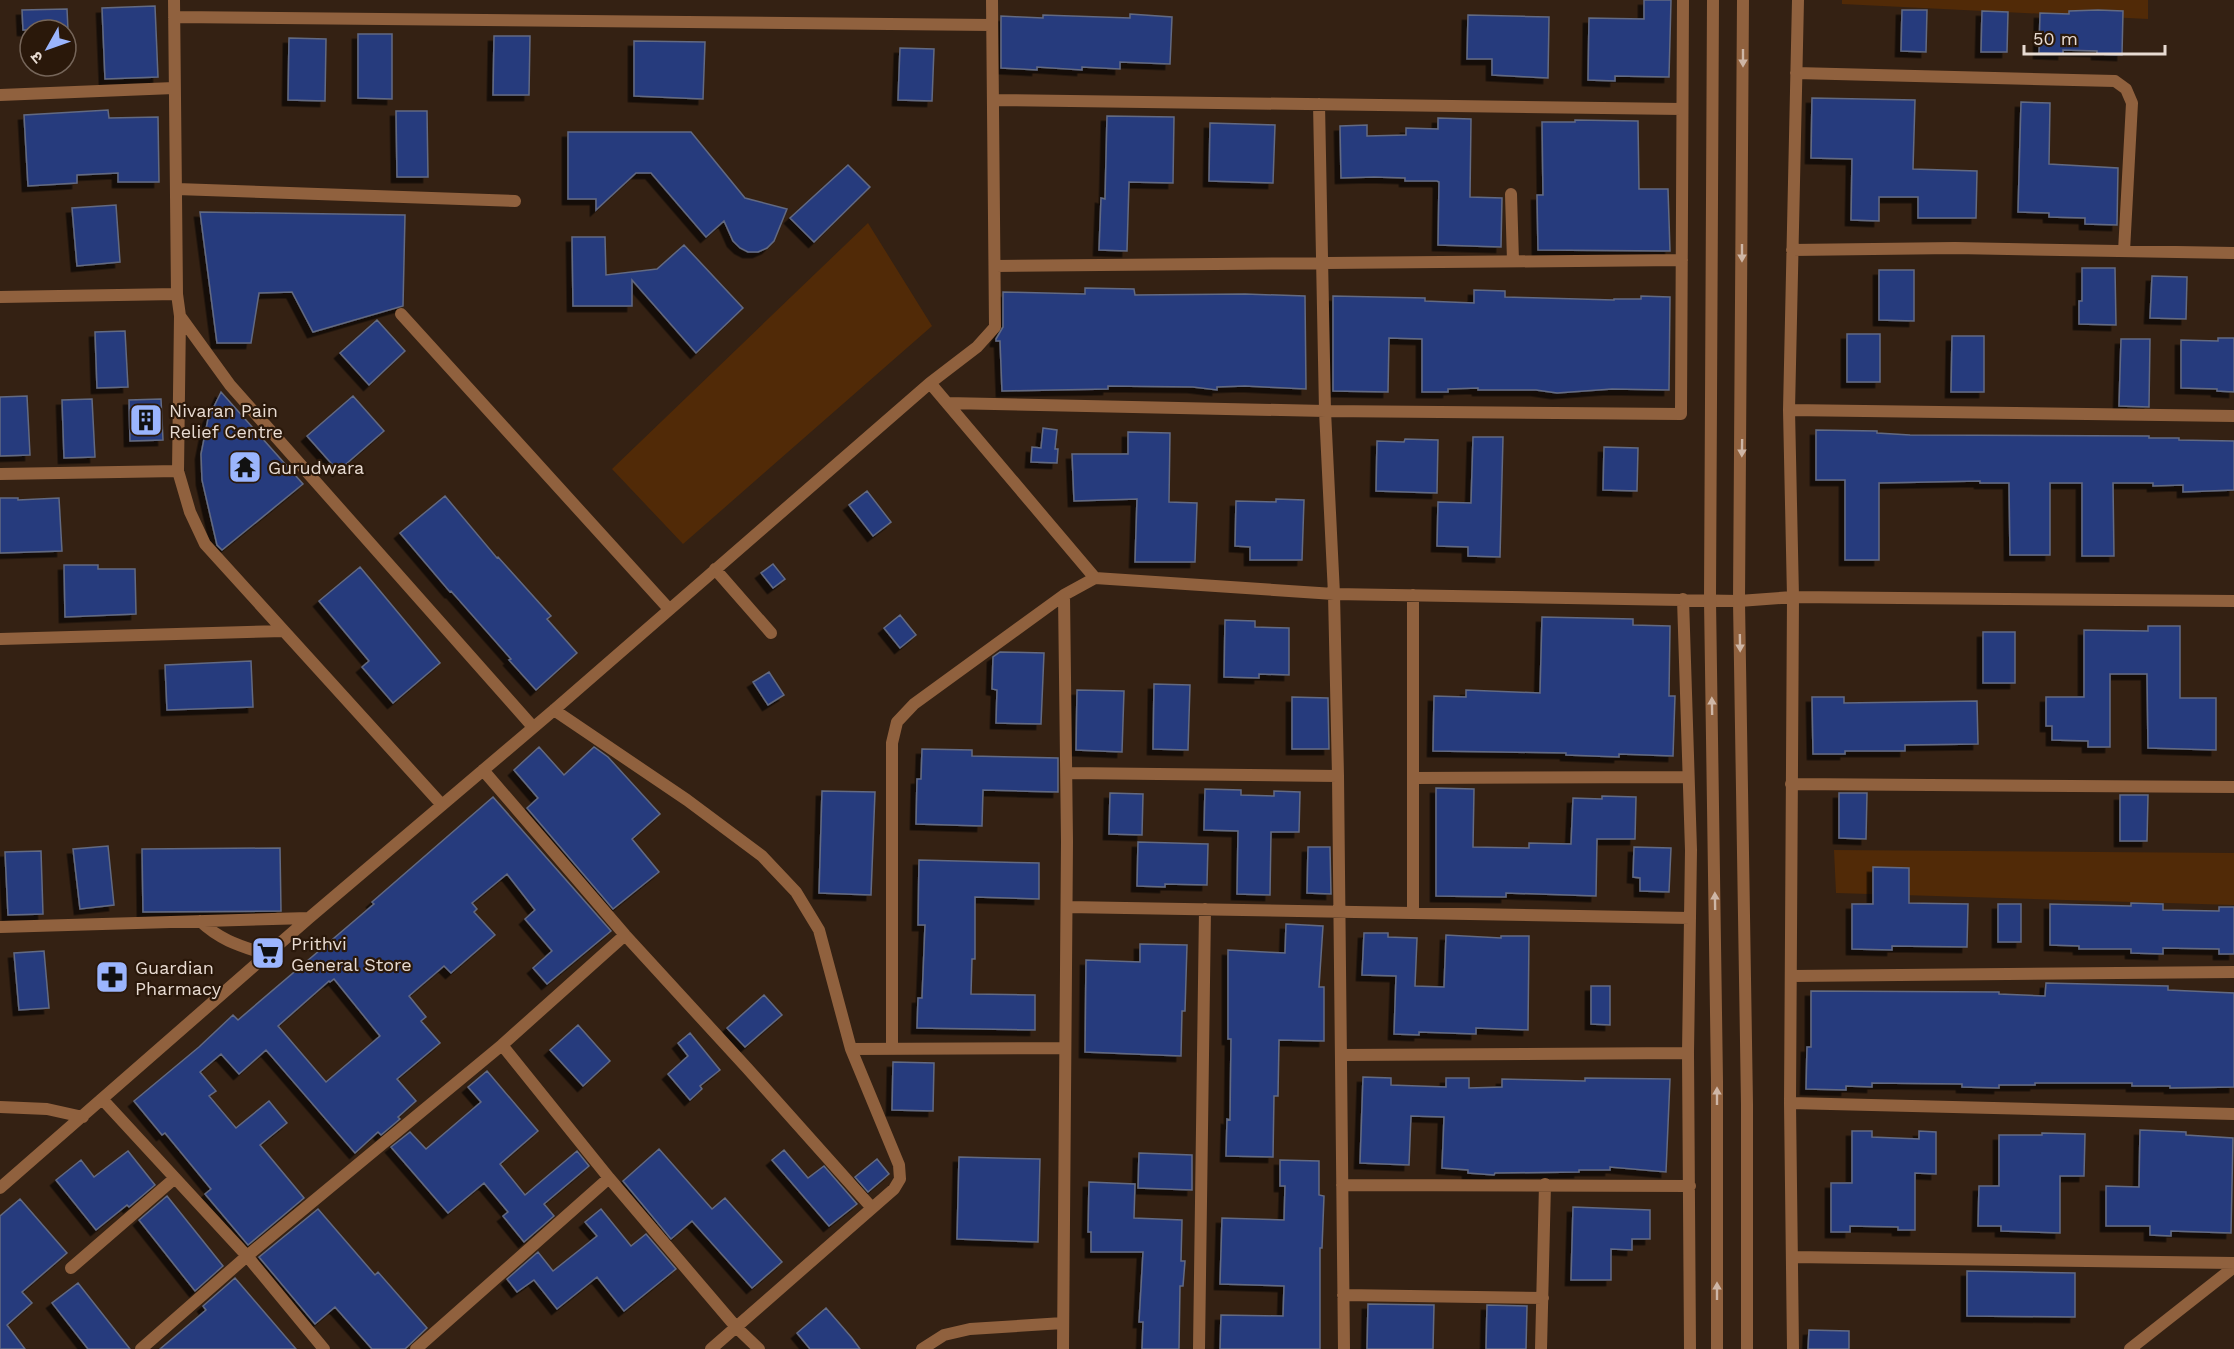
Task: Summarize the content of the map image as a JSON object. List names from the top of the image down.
{
  "places": {
    "building": ["Nivaran Pain Relief Centre"],
    "temple": ["Gurudwara"],
    "supermarket": ["Prithvi General Store"],
    "pharmacy": ["Guardian Pharmacy"]
  },
  "scale_bar": "50 m",
  "north": "bottom left"
}
